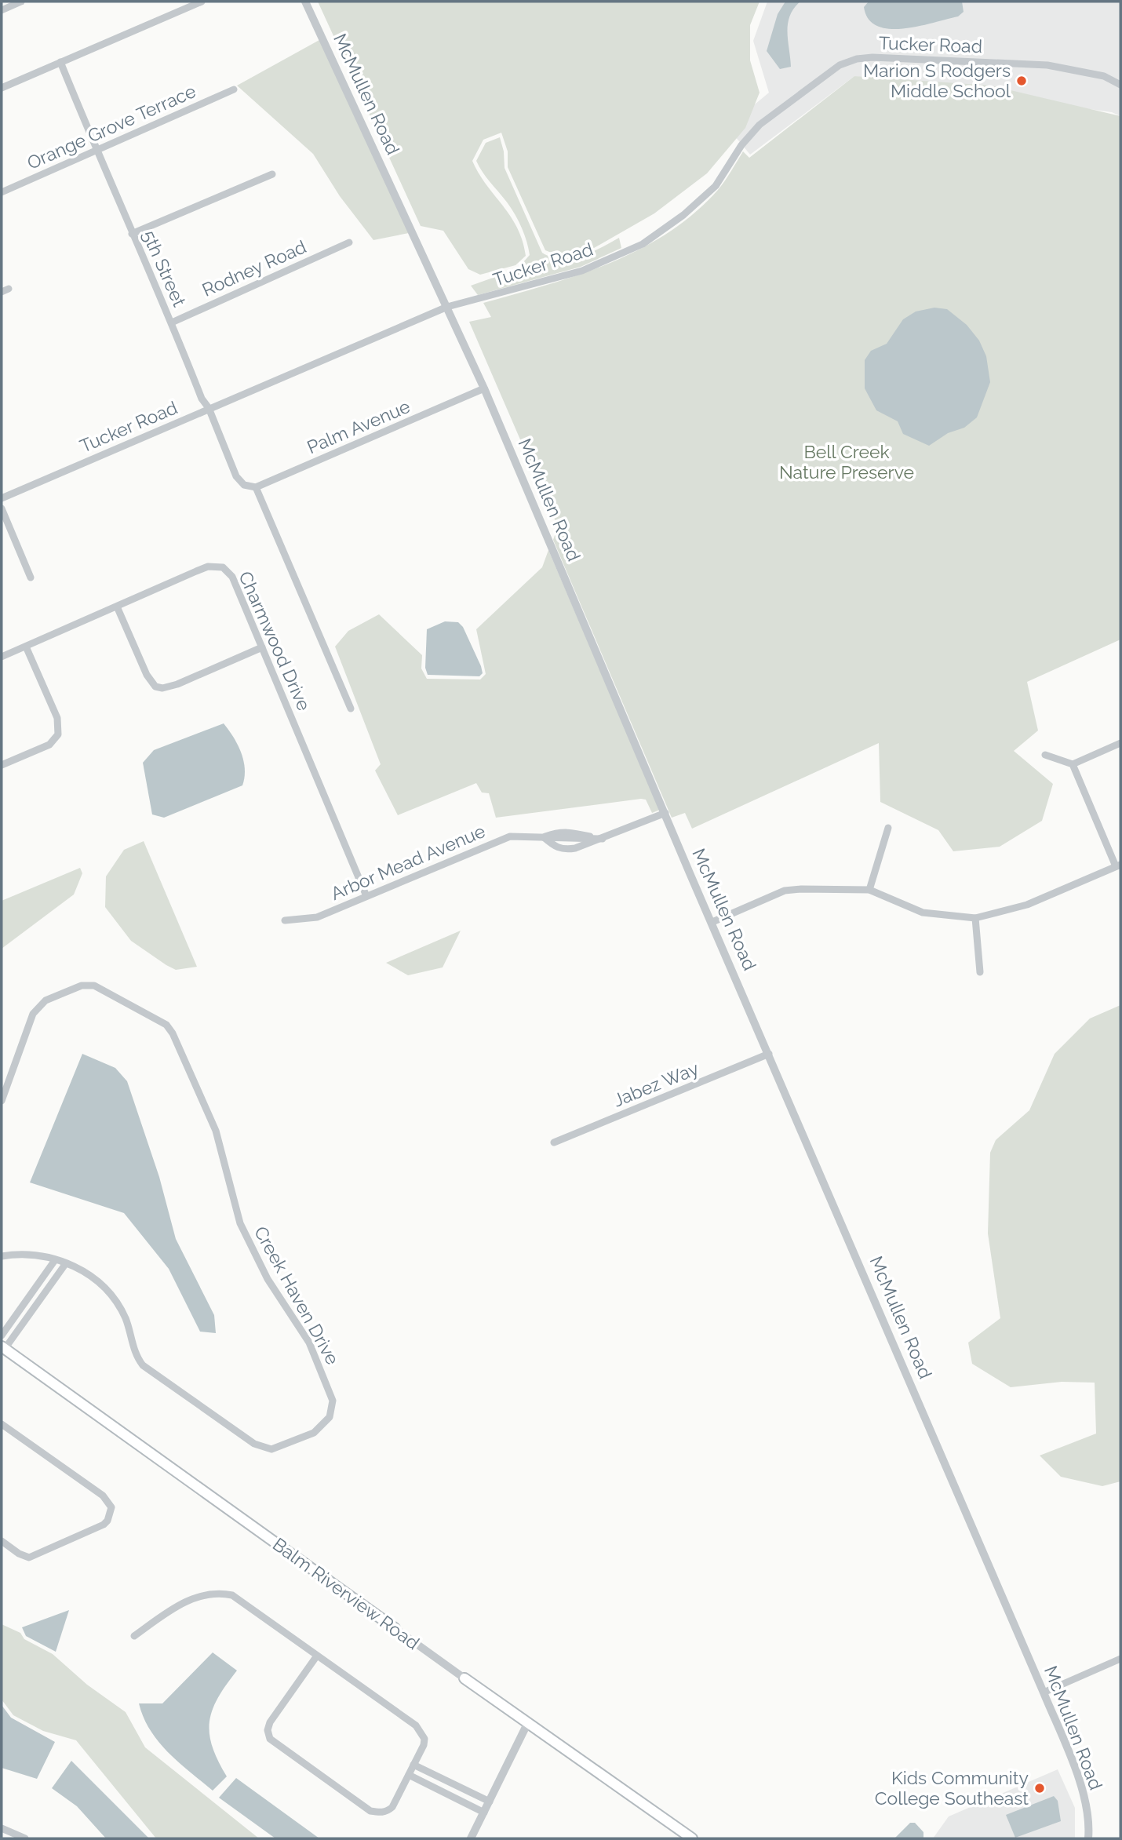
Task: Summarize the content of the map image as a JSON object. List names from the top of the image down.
{
  "streets": {
    "main road": ["Balm Riverview Road"],
    "street": [
      "Tucker Road",
      "McMullen Road",
      "Orange Grove Terrace",
      "5th Street",
      "Rodney Road",
      "Palm Avenue",
      "Charmwood Drive",
      "Arbor Mead Avenue",
      "Jabez Way",
      "Creek Haven Drive"
    ]
  },
  "crossings": [
    ["Tucker Road", "McMullen Road"],
    ["Tucker Road", "5th Street"],
    ["McMullen Road", "Palm Avenue"],
    ["McMullen Road", "Arbor Mead Avenue"],
    ["McMullen Road", "Jabez Way"],
    ["Orange Grove Terrace", "5th Street"],
    ["5th Street", "Rodney Road"],
    ["5th Street", "Palm Avenue"],
    ["Charmwood Drive", "Arbor Mead Avenue"]
  ],
  "parks": ["Bell Creek Nature Preserve"],
  "places": ["Marion S Rodgers Middle School", "Kids Community College Southeast"]
}
